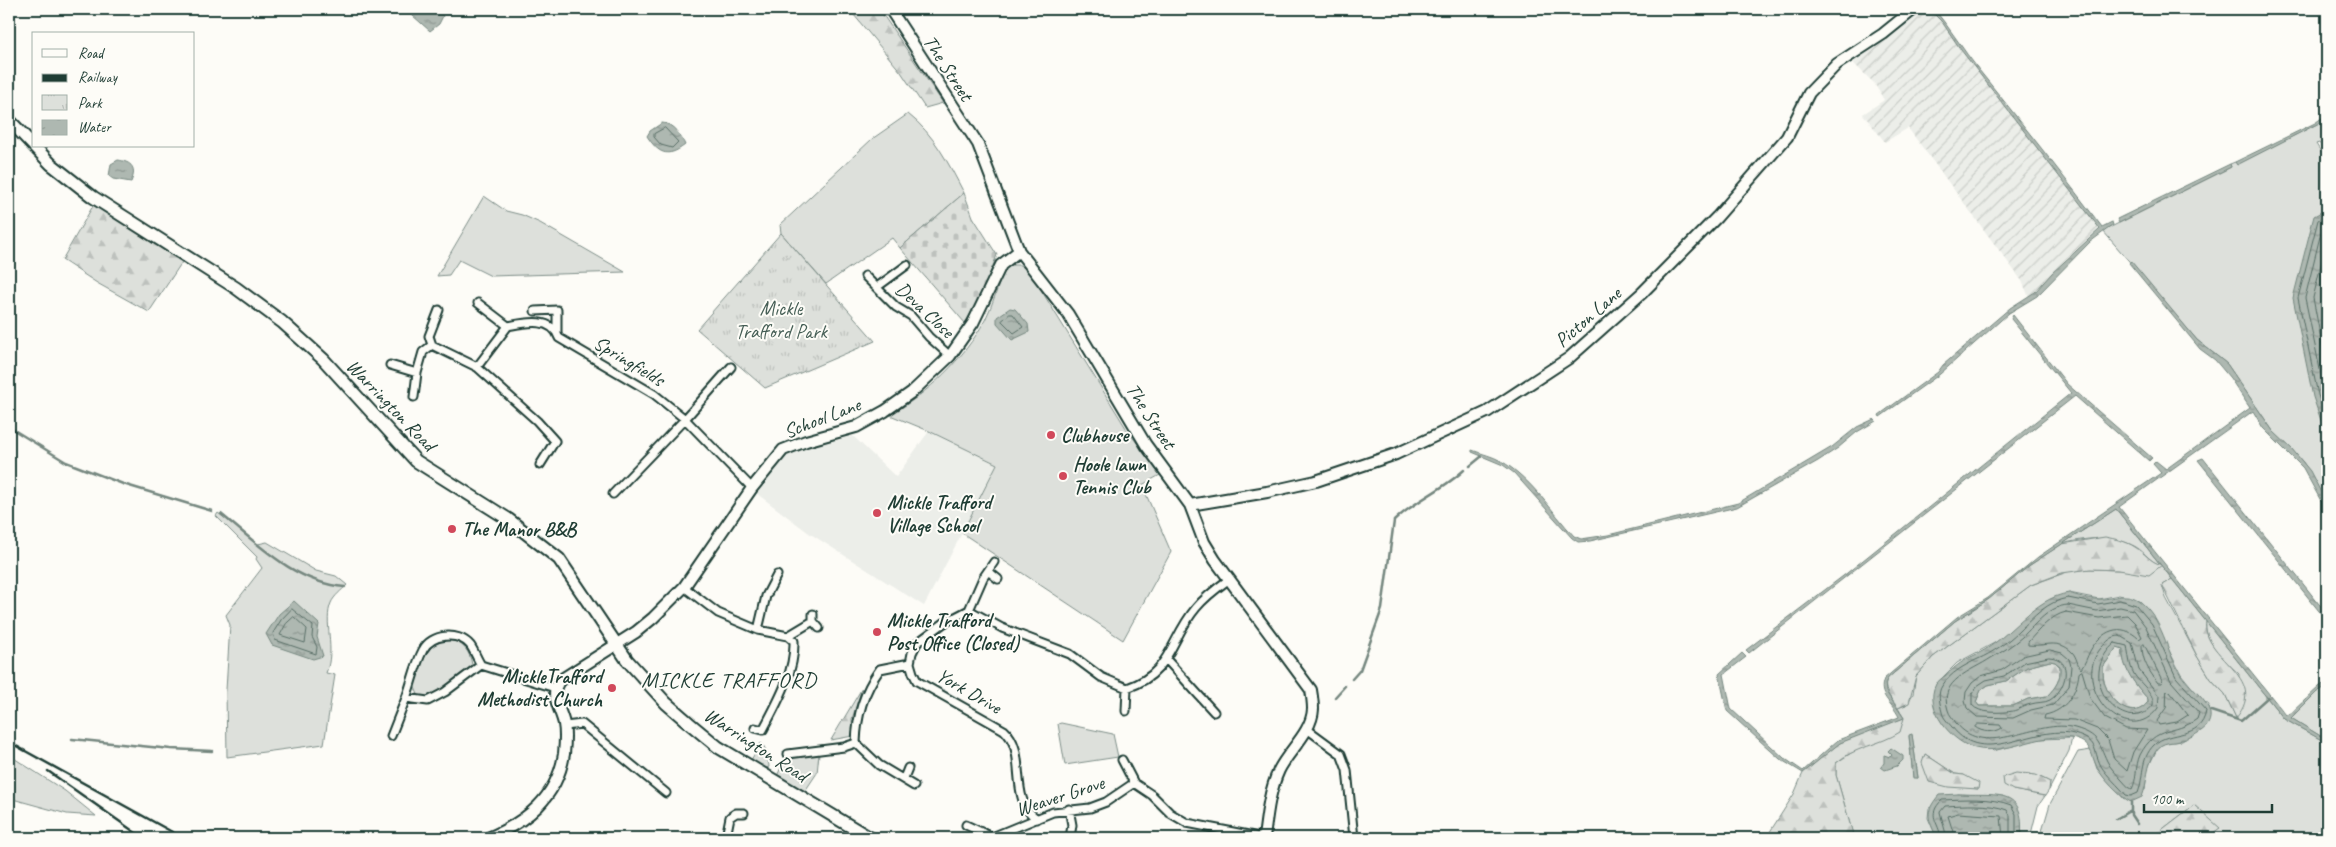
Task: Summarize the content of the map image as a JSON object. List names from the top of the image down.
{
  "streets": {
    "main road": ["Warrington Road"],
    "street": [
      "The Street",
      "Deva Close",
      "Picton Lane",
      "Springfields",
      "School Lane",
      "York Drive",
      "Weaver Grove"
    ]
  },
  "crossings": [
    ["The Street", "Picton Lane"],
    ["The Street", "School Lane"],
    ["Deva Close", "School Lane"],
    ["Springfields", "School Lane"],
    ["Warrington Road", "School Lane"],
    ["York Drive", "Weaver Grove"]
  ],
  "districts": ["MICKLE TRAFFORD"],
  "parks": ["Mickle Trafford Park"],
  "places": [
    "Clubhouse",
    "Hoole lawn Tennis Club",
    "Mickle Trafford Village School",
    "The Manor B&B",
    "Mickle Trafford Post Office (Closed)",
    "MickleTrafford Methodist Church"
  ],
  "legend": [
    "Road",
    "Railway",
    "Park",
    "Water"
  ],
  "scale_bar": "100 m"
}
